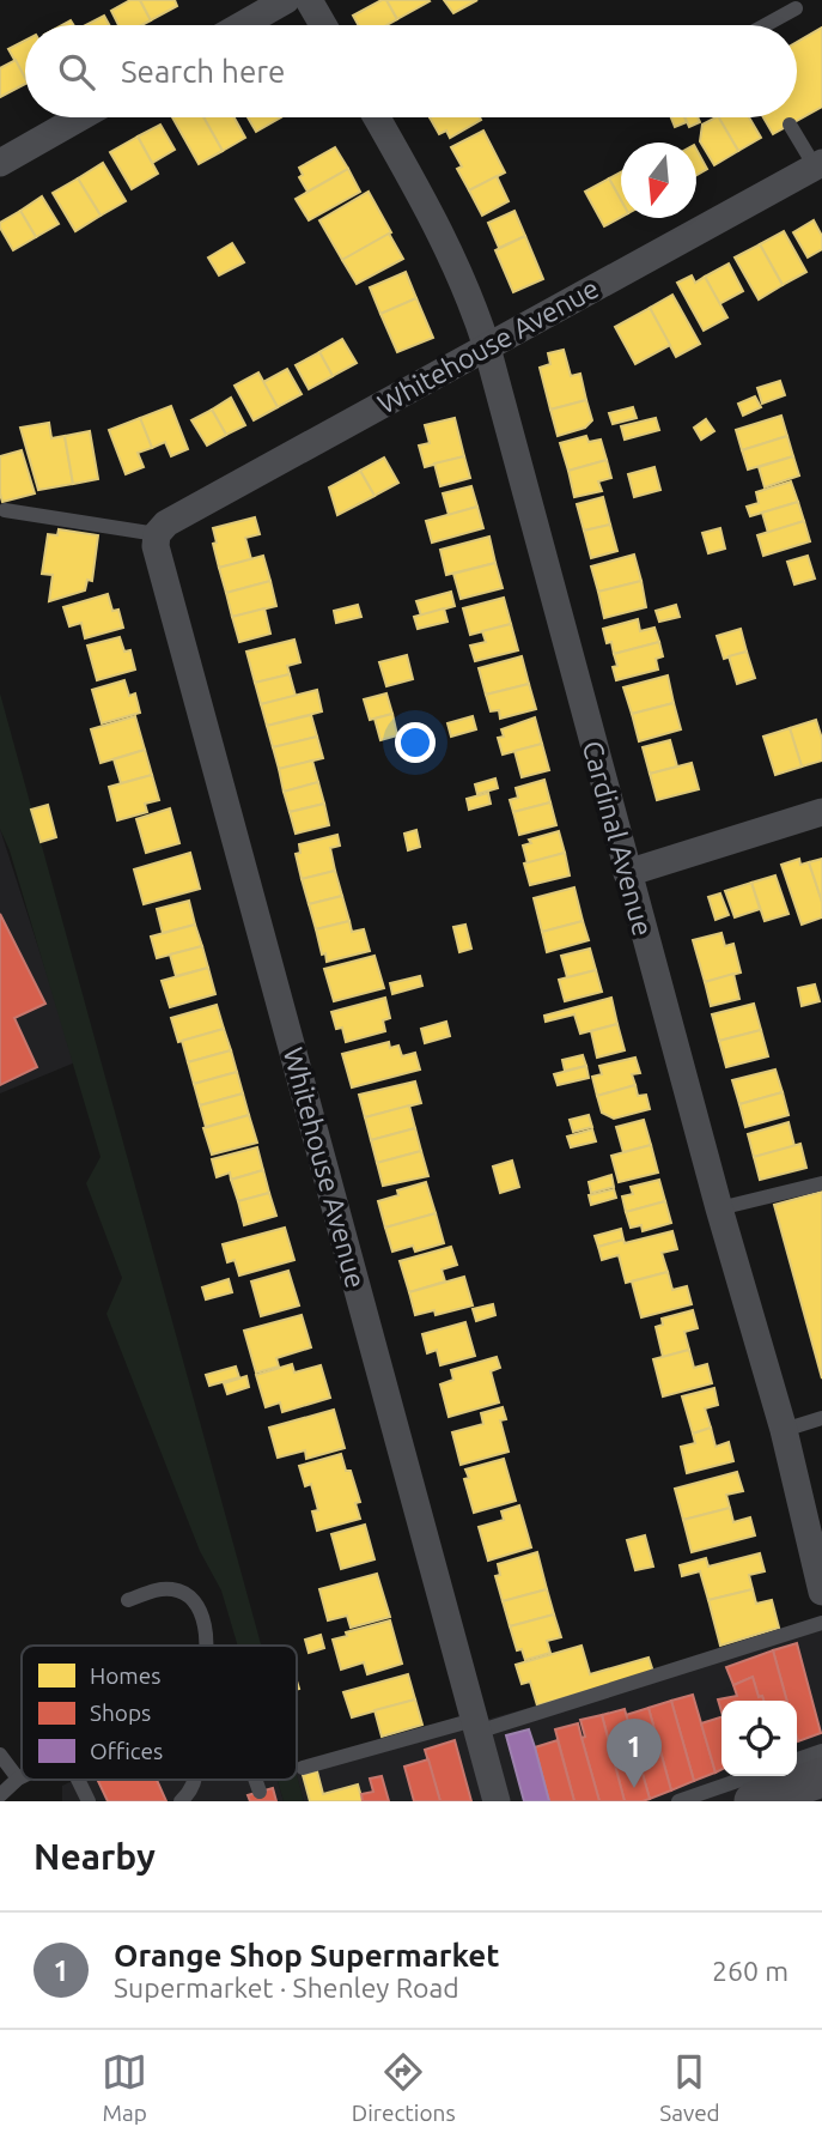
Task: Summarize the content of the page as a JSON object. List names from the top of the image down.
{
  "streets": {
    "street": ["Whitehouse Avenue", "Cardinal Avenue"]
  },
  "crossings": [
    ["Whitehouse Avenue", "Cardinal Avenue"]
  ],
  "legend": ["Homes", "Shops", "Offices"],
  "north": "bottom",
  "page": {
    "search": "Search here",
    "pins": "1",
    "heading": "Nearby",
    "list": [
      {
        "mark": "1",
        "name": "Orange Shop Supermarket",
        "note": "Supermarket · Shenley Road",
        "value": "260 m"
      }
    ],
    "nav": ["Map", "Directions", "Saved"]
  }
}
